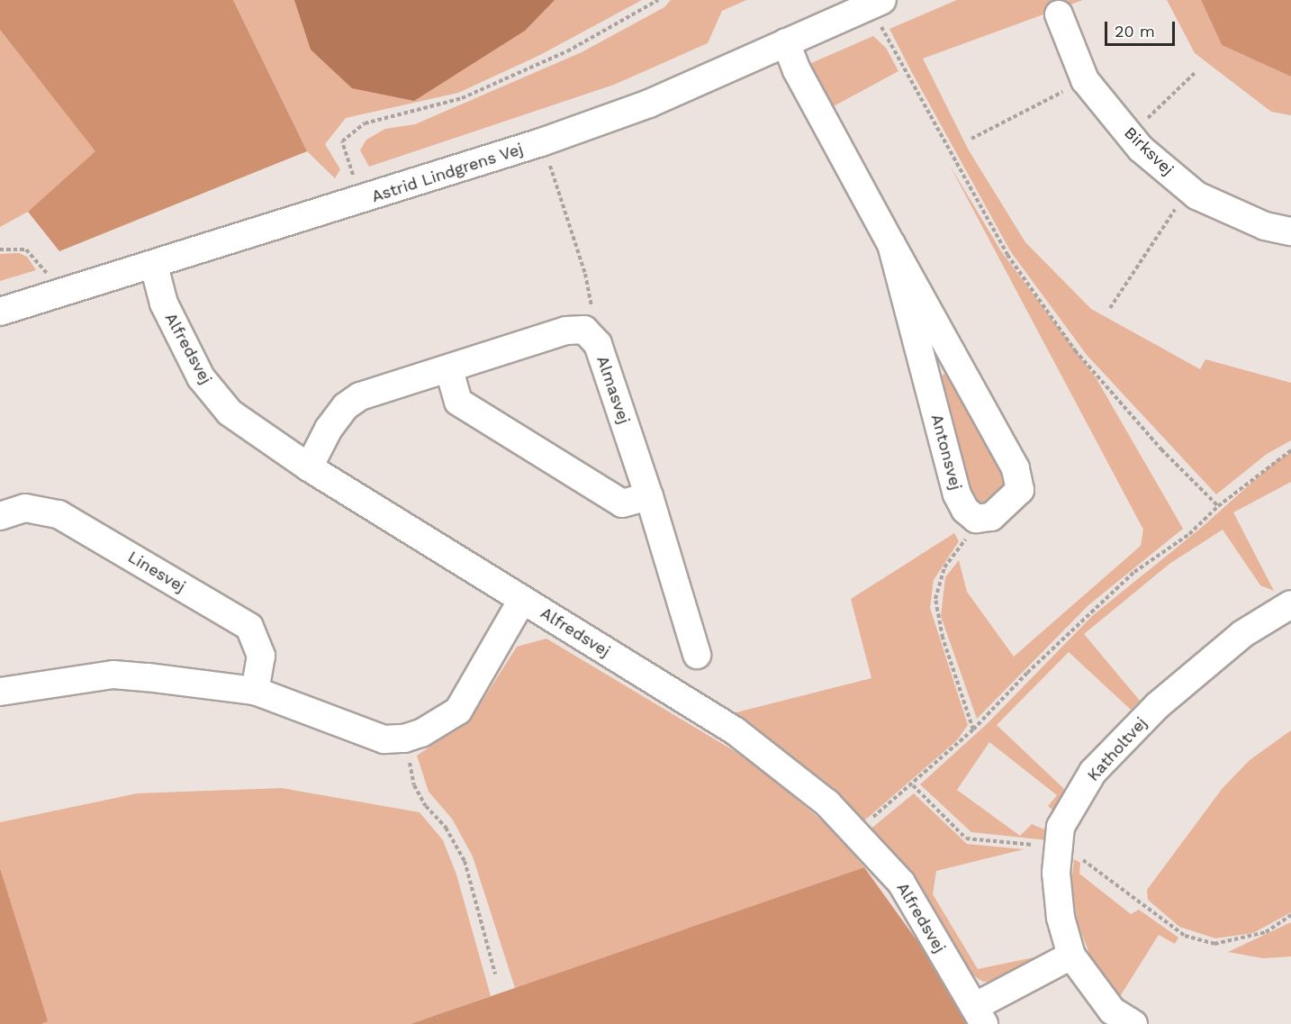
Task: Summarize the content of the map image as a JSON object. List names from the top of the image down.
{
  "streets": {
    "street": [
      "Birksvej",
      "Astrid Lindgrens Vej",
      "Alfredsvej",
      "Almasvej",
      "Antonsvej",
      "Linesvej",
      "Katholtvej"
    ]
  },
  "crossings": [
    ["Astrid Lindgrens Vej", "Alfredsvej"],
    ["Astrid Lindgrens Vej", "Antonsvej"]
  ],
  "scale_bar": "20 m"
}
